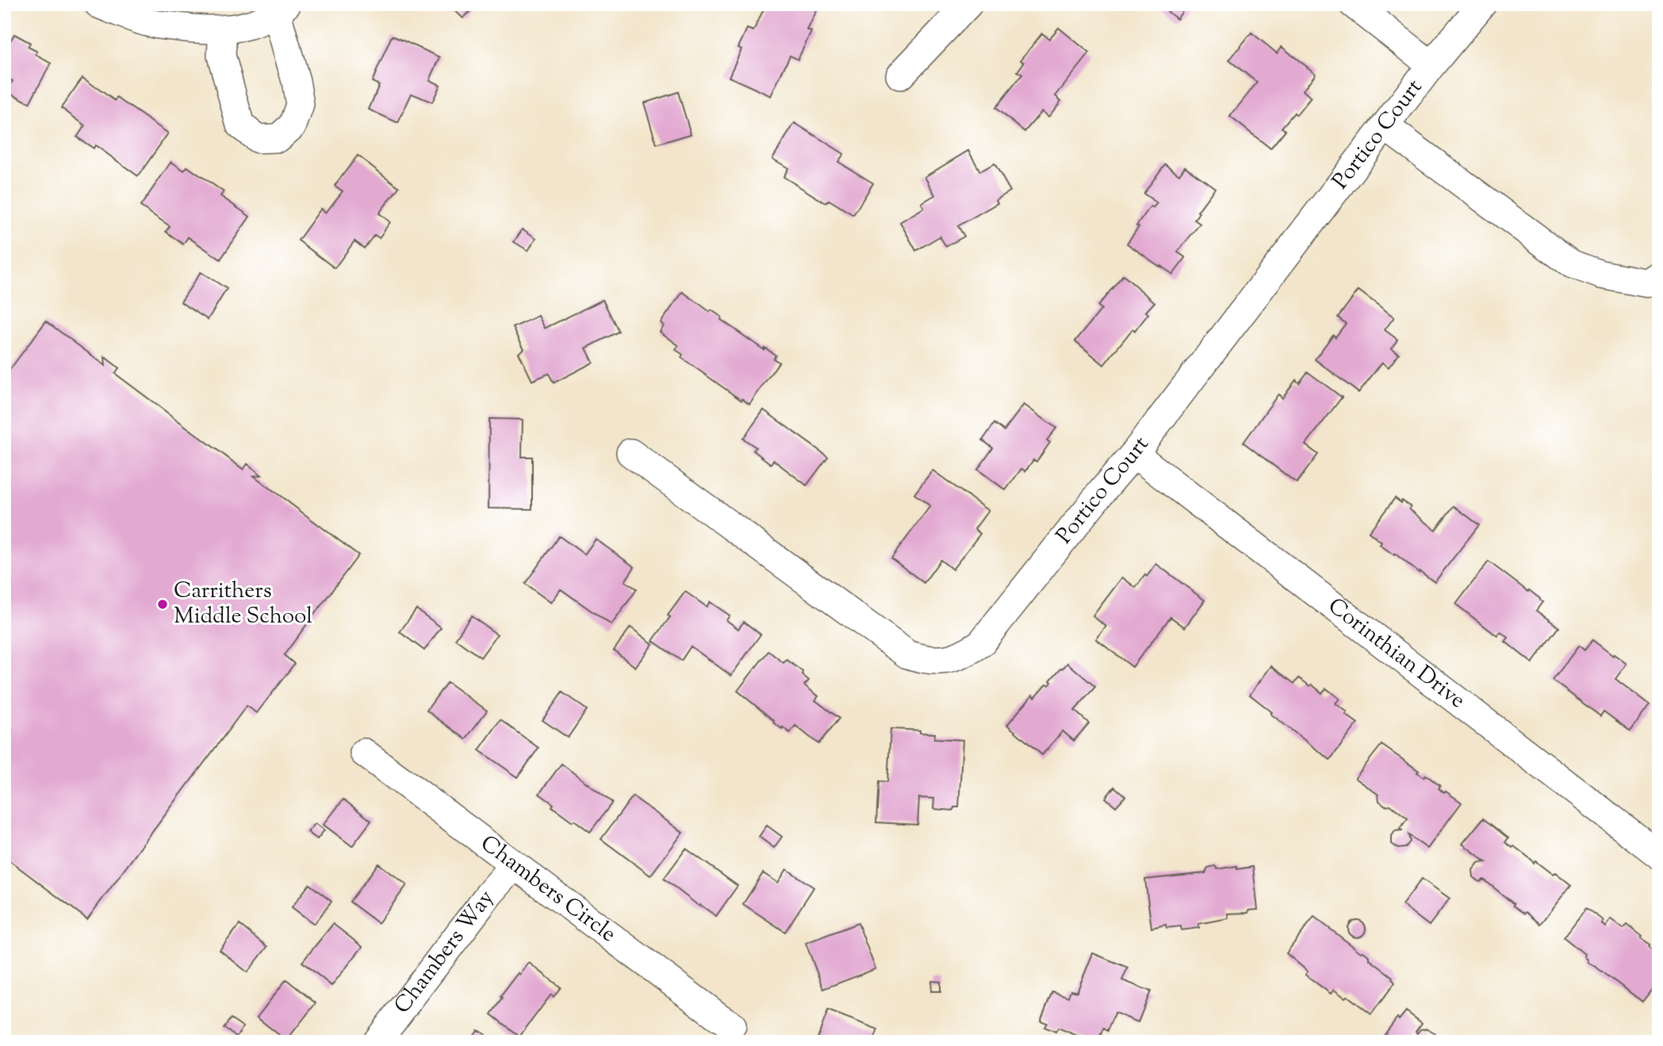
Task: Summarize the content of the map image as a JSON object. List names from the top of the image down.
{
  "streets": {
    "street": [
      "Portico Court",
      "Corinthian Drive",
      "Chambers Circle",
      "Chambers Way"
    ]
  },
  "crossings": [
    ["Portico Court", "Corinthian Drive"],
    ["Chambers Circle", "Chambers Way"]
  ],
  "places": ["Carrithers Middle School"]
}
